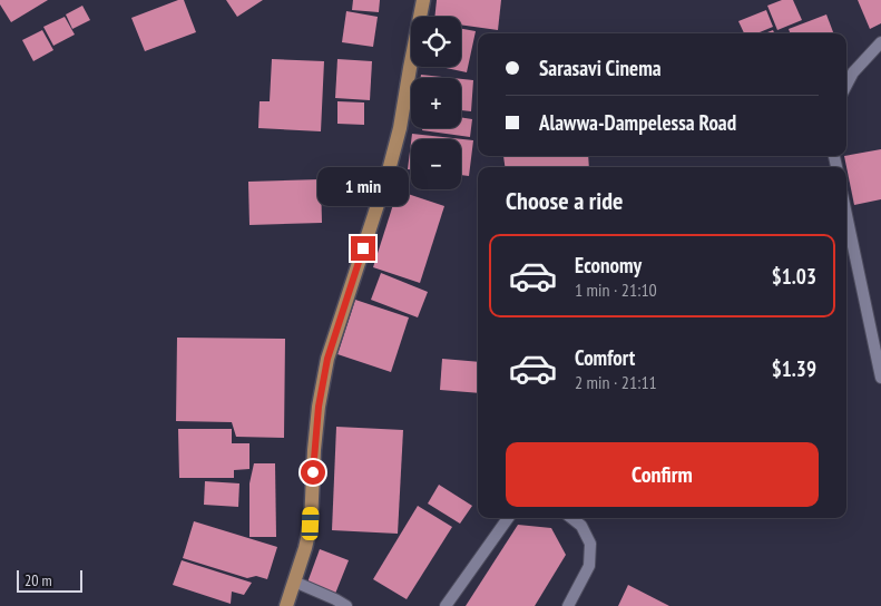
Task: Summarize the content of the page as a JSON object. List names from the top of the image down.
{
  "scale_bar": "20 m",
  "page": {
    "map_buttons": ["+", "−"],
    "banner": ["Sarasavi Cinema", "Alawwa-Dampelessa Road"],
    "bubble": "1 min",
    "heading": "Choose a ride",
    "list": [
      {
        "name": "Economy",
        "note": "1 min · 21:10",
        "value": "$1.03"
      },
      {
        "name": "Comfort",
        "note": "2 min · 21:11",
        "value": "$1.39"
      }
    ],
    "buttons": "Confirm",
    "scale": "20 m"
  }
}
